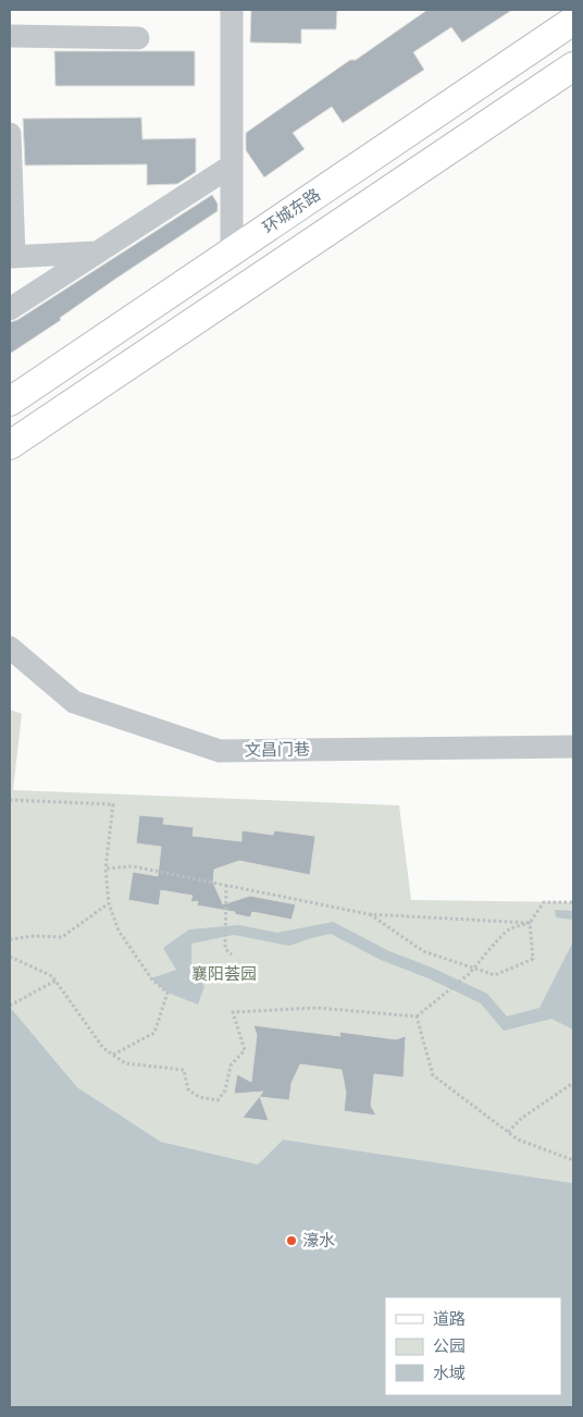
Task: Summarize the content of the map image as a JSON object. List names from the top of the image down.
{
  "streets": {
    "main road": ["环城东路"],
    "street": ["文昌门巷"]
  },
  "parks": ["襄阳荟园"],
  "places": ["濠水"],
  "legend": ["道路", "公园", "水域"]
}
